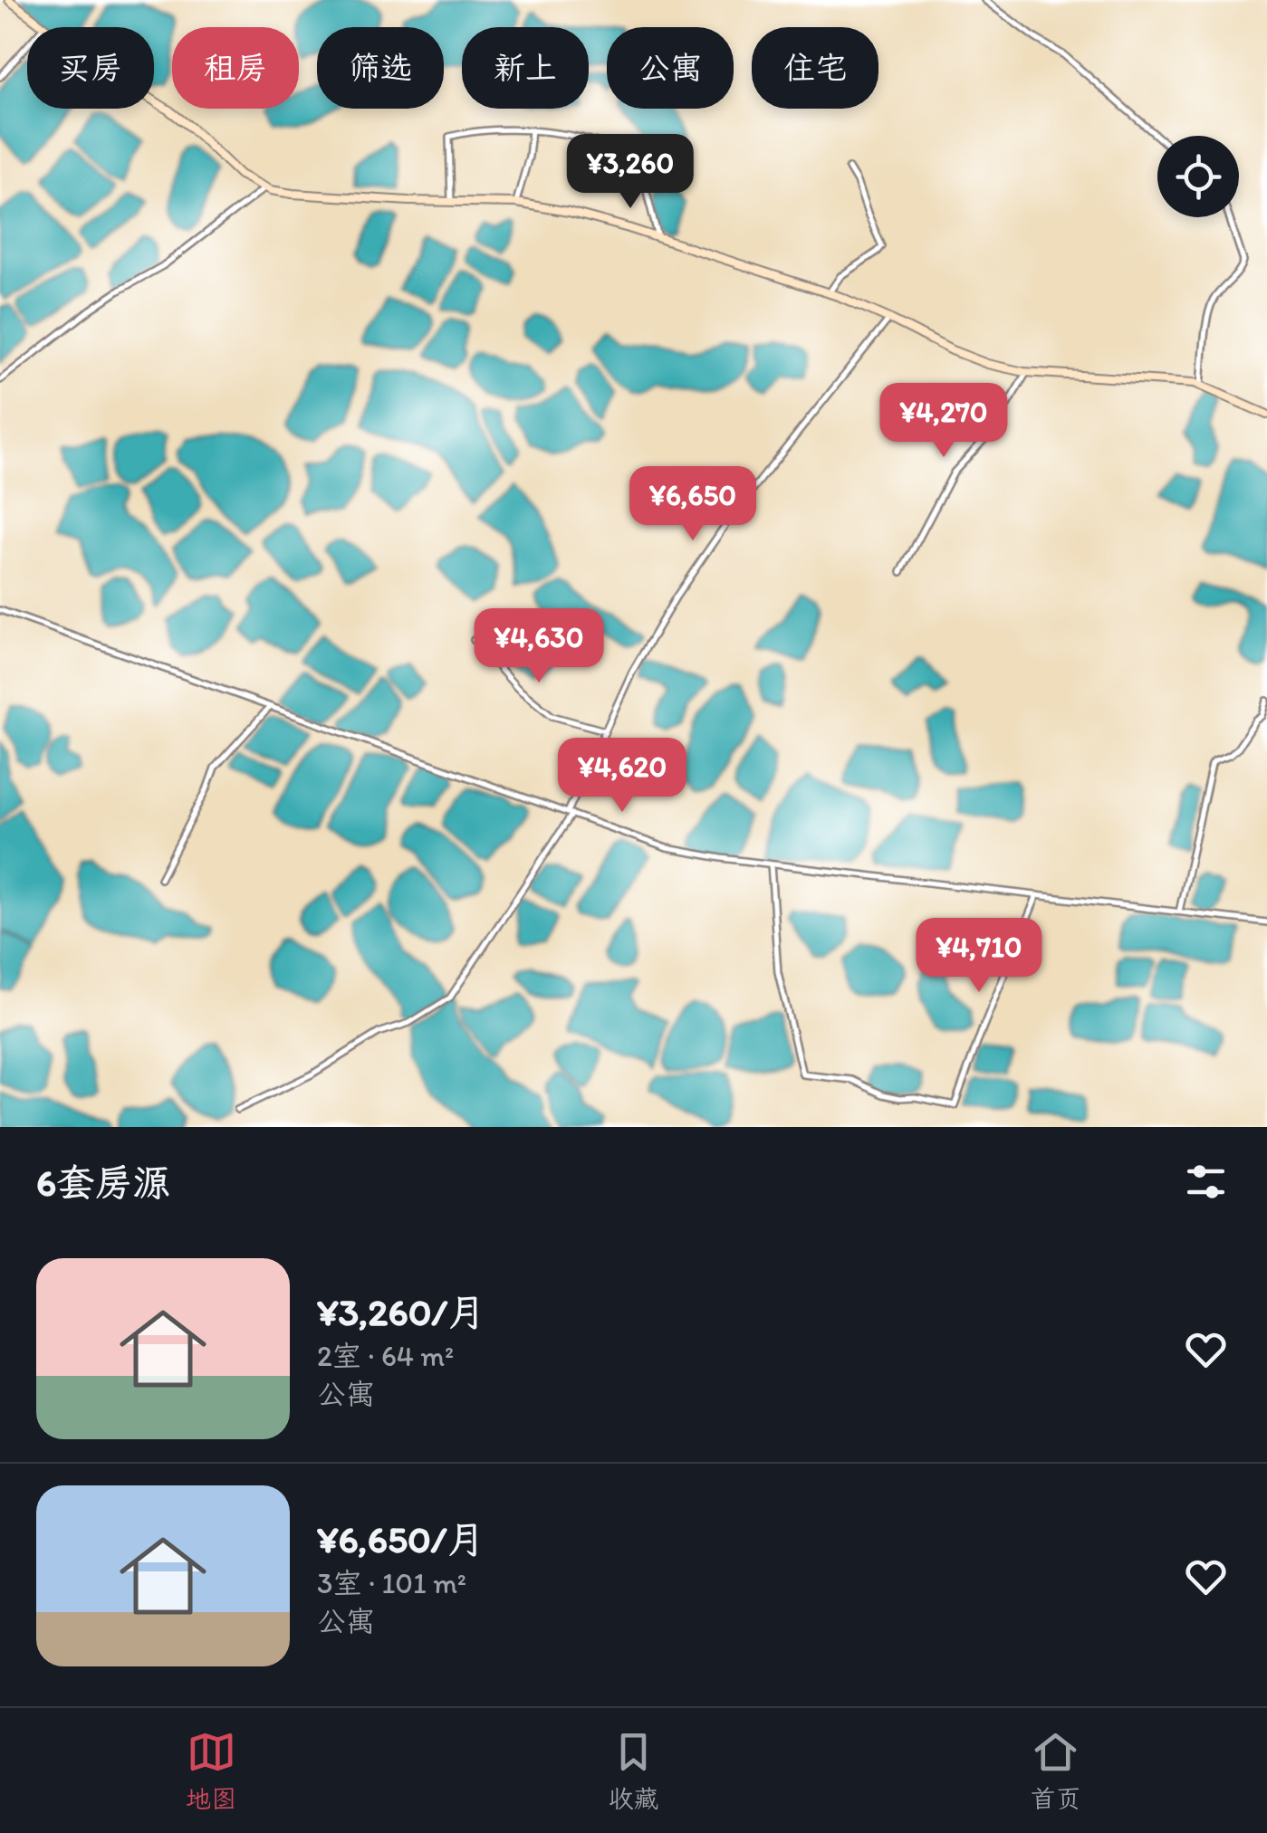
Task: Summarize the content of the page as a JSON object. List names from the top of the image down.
{
  "page": {
    "chip": [
      "买房",
      "租房",
      "筛选",
      "新上",
      "公寓",
      "住宅"
    ],
    "price": [
      "¥3,260",
      "¥4,270",
      "¥6,650",
      "¥4,630",
      "¥4,620",
      "¥4,710"
    ],
    "heading": "6套房源",
    "list": [
      {
        "name": "¥3,260/月",
        "note": "2室 · 64 m² · 公寓"
      },
      {
        "name": "¥6,650/月",
        "note": "3室 · 101 m² · 公寓"
      }
    ],
    "tabs": ["地图", "收藏", "首页"]
  }
}
